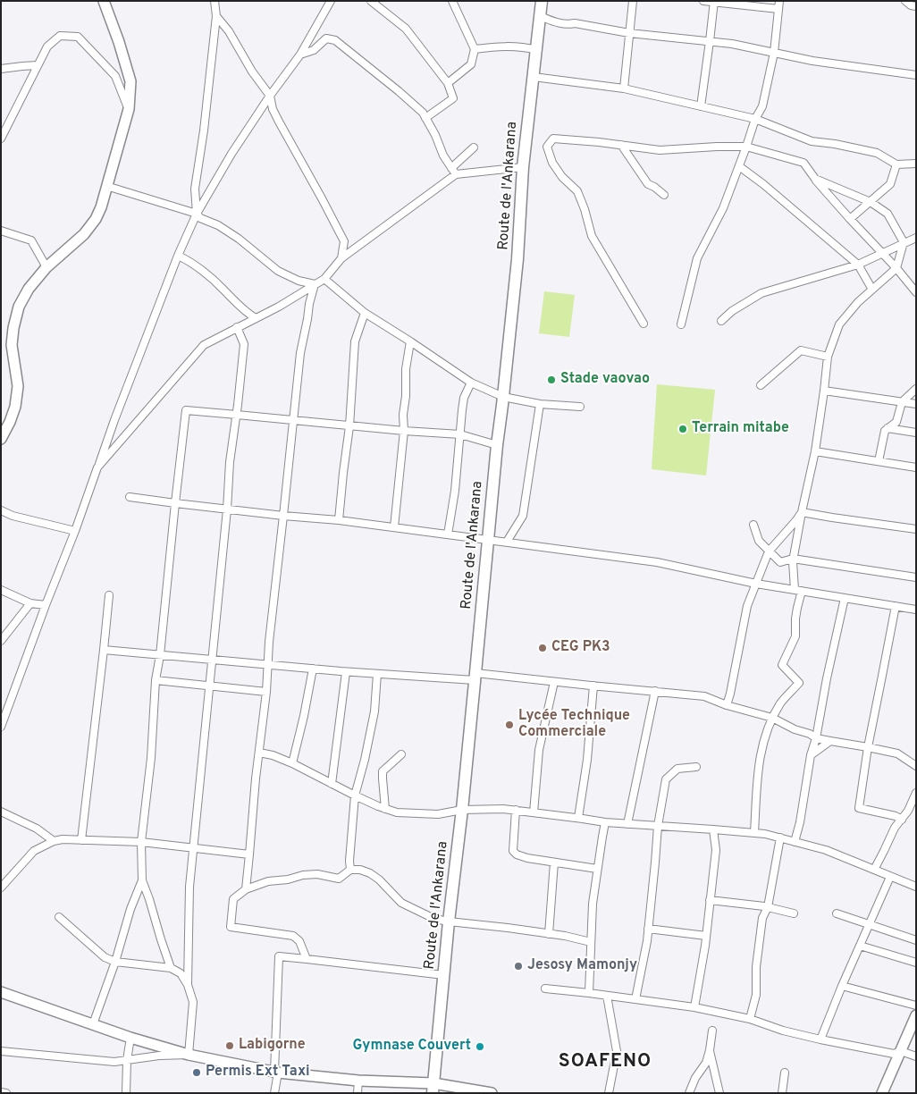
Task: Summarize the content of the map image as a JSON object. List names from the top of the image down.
{
  "streets": {
    "main road": ["Route de l'Ankarana"]
  },
  "districts": ["SOAFENO"],
  "places": [
    "Stade vaovao",
    "Terrain mitabe",
    "CEG PK3",
    "Lycée Technique Commerciale",
    "Jesosy Mamonjy",
    "Labigorne",
    "Gymnase Couvert",
    "Permis Ext Taxi"
  ]
}
